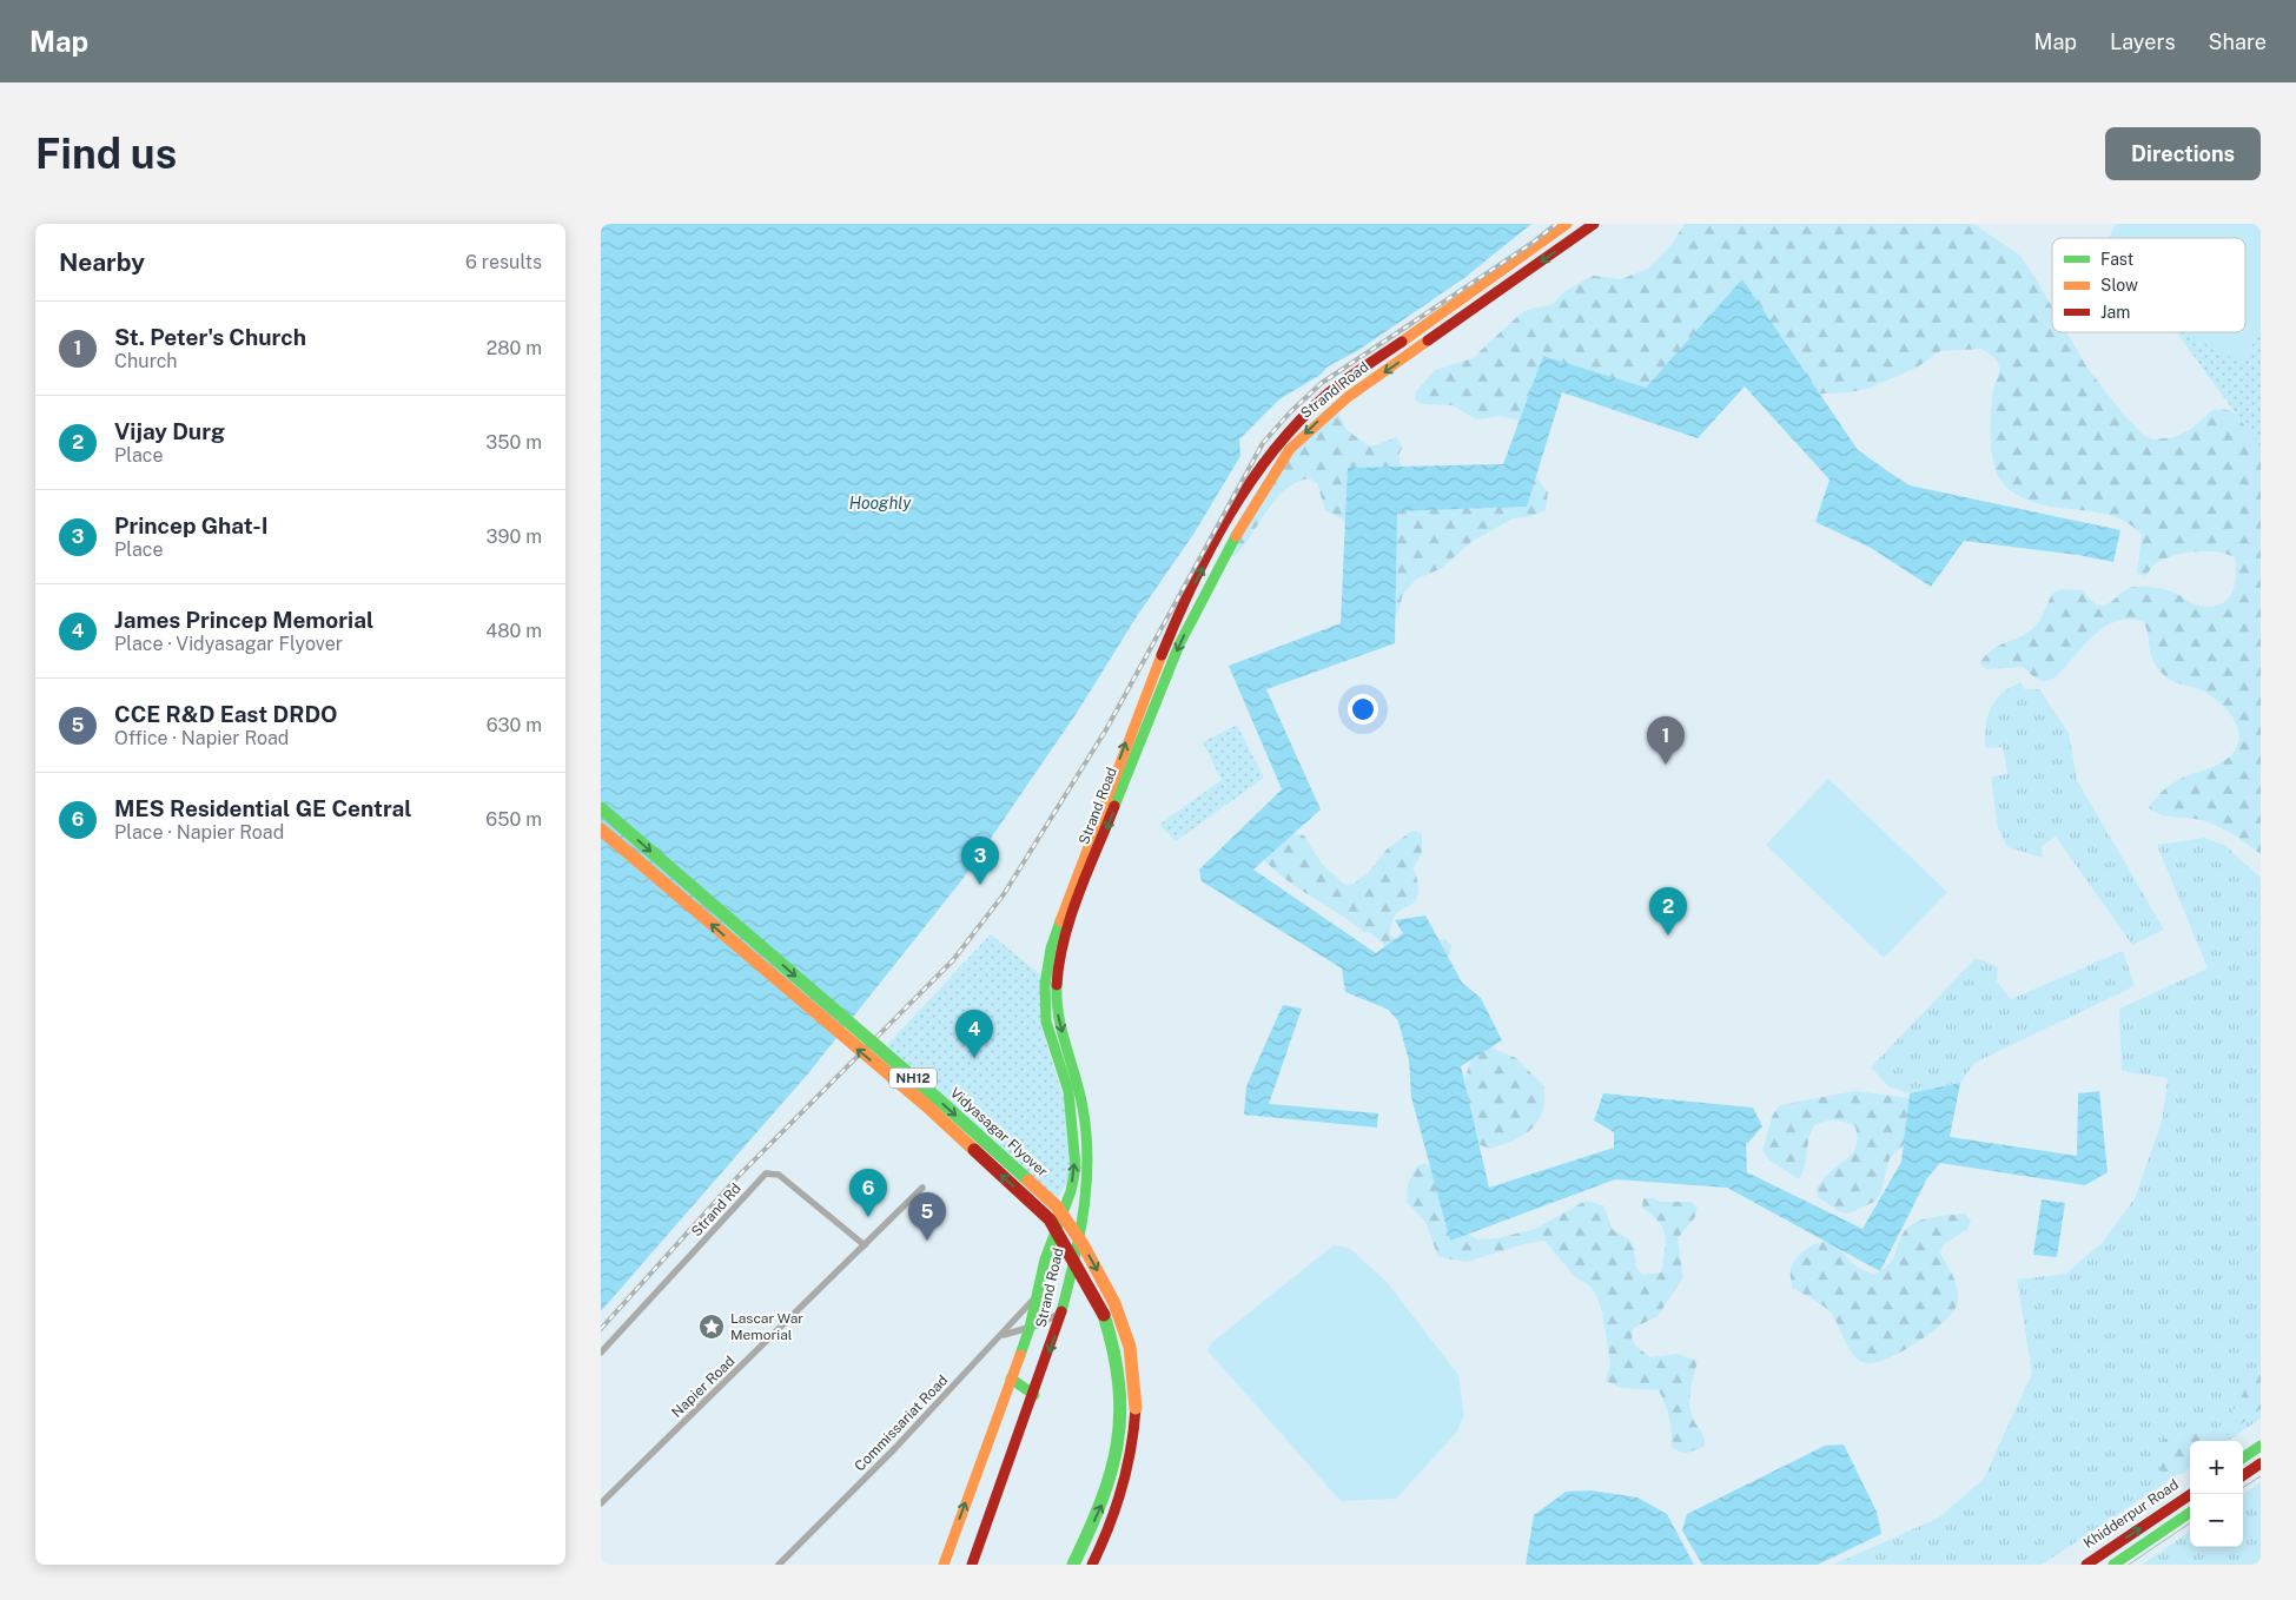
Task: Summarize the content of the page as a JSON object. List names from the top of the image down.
{
  "streets": {
    "main road": [
      "Strand Road",
      "NH12",
      "Vidyasagar Flyover",
      "Khidderpur Road"
    ],
    "street": ["Strand Rd", "Napier Road", "Commissariat Road"]
  },
  "crossings": [
    ["Strand Road", "Commissariat Road"],
    ["Strand Rd", "Napier Road"]
  ],
  "water": ["Hooghly"],
  "places": {
    "place": ["Lascar War Memorial"]
  },
  "legend": ["Fast", "Slow", "Jam"],
  "page": {
    "header": "Map",
    "nav": ["Map", "Layers", "Share"],
    "buttons": "Directions",
    "title": "Find us",
    "heading": ["Nearby", "6 results"],
    "list": [
      {
        "mark": "1",
        "name": "St. Peter's Church",
        "note": "Church",
        "value": "280 m"
      },
      {
        "mark": "2",
        "name": "Vijay Durg",
        "note": "Place",
        "value": "350 m"
      },
      {
        "mark": "3",
        "name": "Princep Ghat-I",
        "note": "Place",
        "value": "390 m"
      },
      {
        "mark": "4",
        "name": "James Princep Memorial",
        "note": "Place · Vidyasagar Flyover",
        "value": "480 m"
      },
      {
        "mark": "5",
        "name": "CCE R&D East DRDO",
        "note": "Office · Napier Road",
        "value": "630 m"
      },
      {
        "mark": "6",
        "name": "MES Residential GE Central",
        "note": "Place · Napier Road",
        "value": "650 m"
      }
    ],
    "pins": [
      "1",
      "3",
      "2",
      "4",
      "6",
      "5"
    ],
    "map_buttons": ["+", "−"]
  }
}
